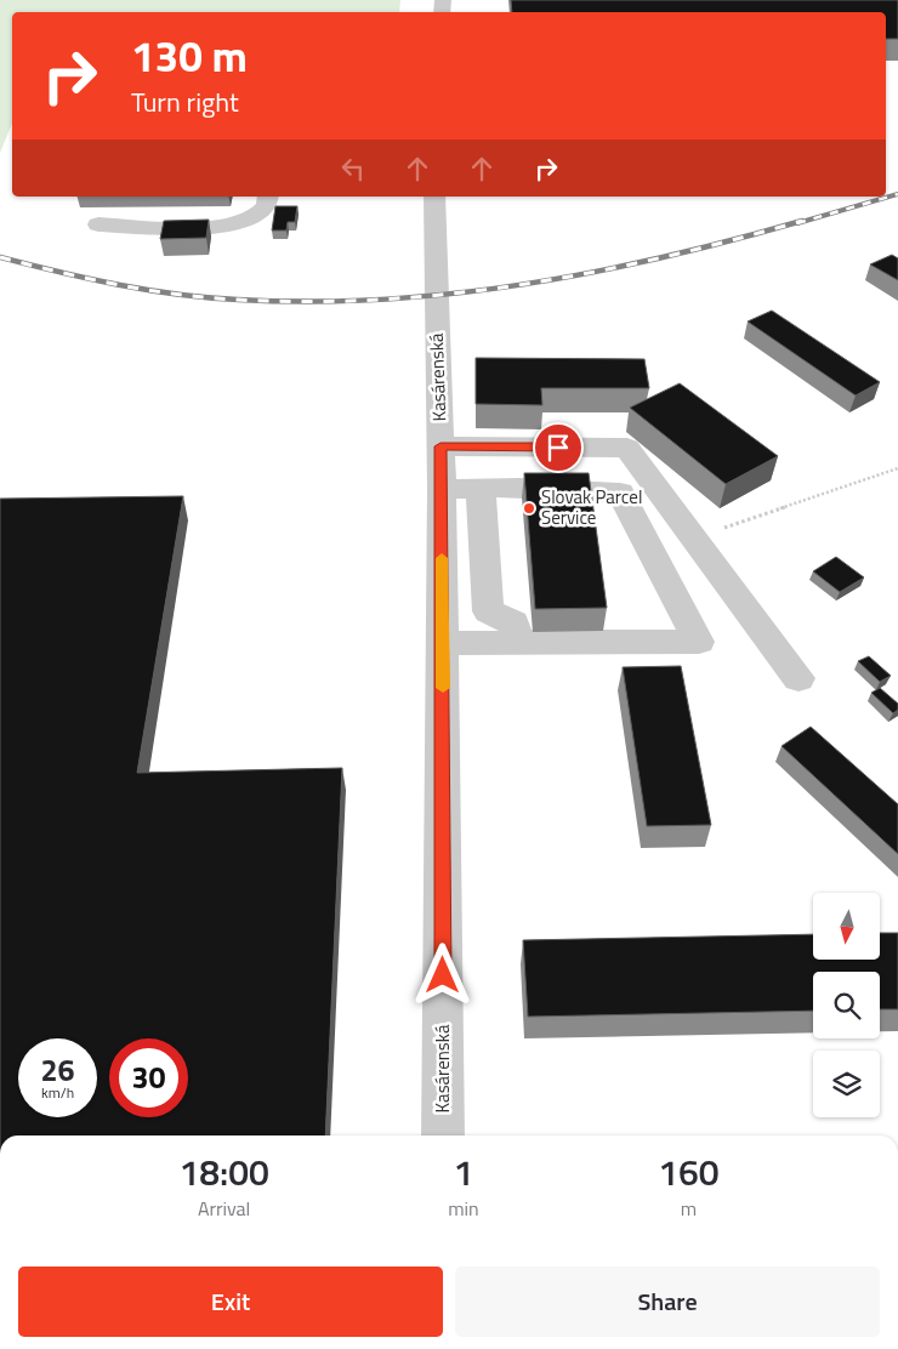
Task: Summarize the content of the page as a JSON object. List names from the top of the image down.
{
  "streets": {
    "street": ["Kasárenská"]
  },
  "places": ["Slovak Parcel Service"],
  "north": "bottom",
  "page": {
    "turn": ["130 m", "Turn right"],
    "speed": "26 km/h",
    "limit": "30",
    "eta": [
      "18:00",
      "Arrival",
      "1",
      "min",
      "160",
      "m"
    ],
    "buttons": ["Exit", "Share"]
  }
}
